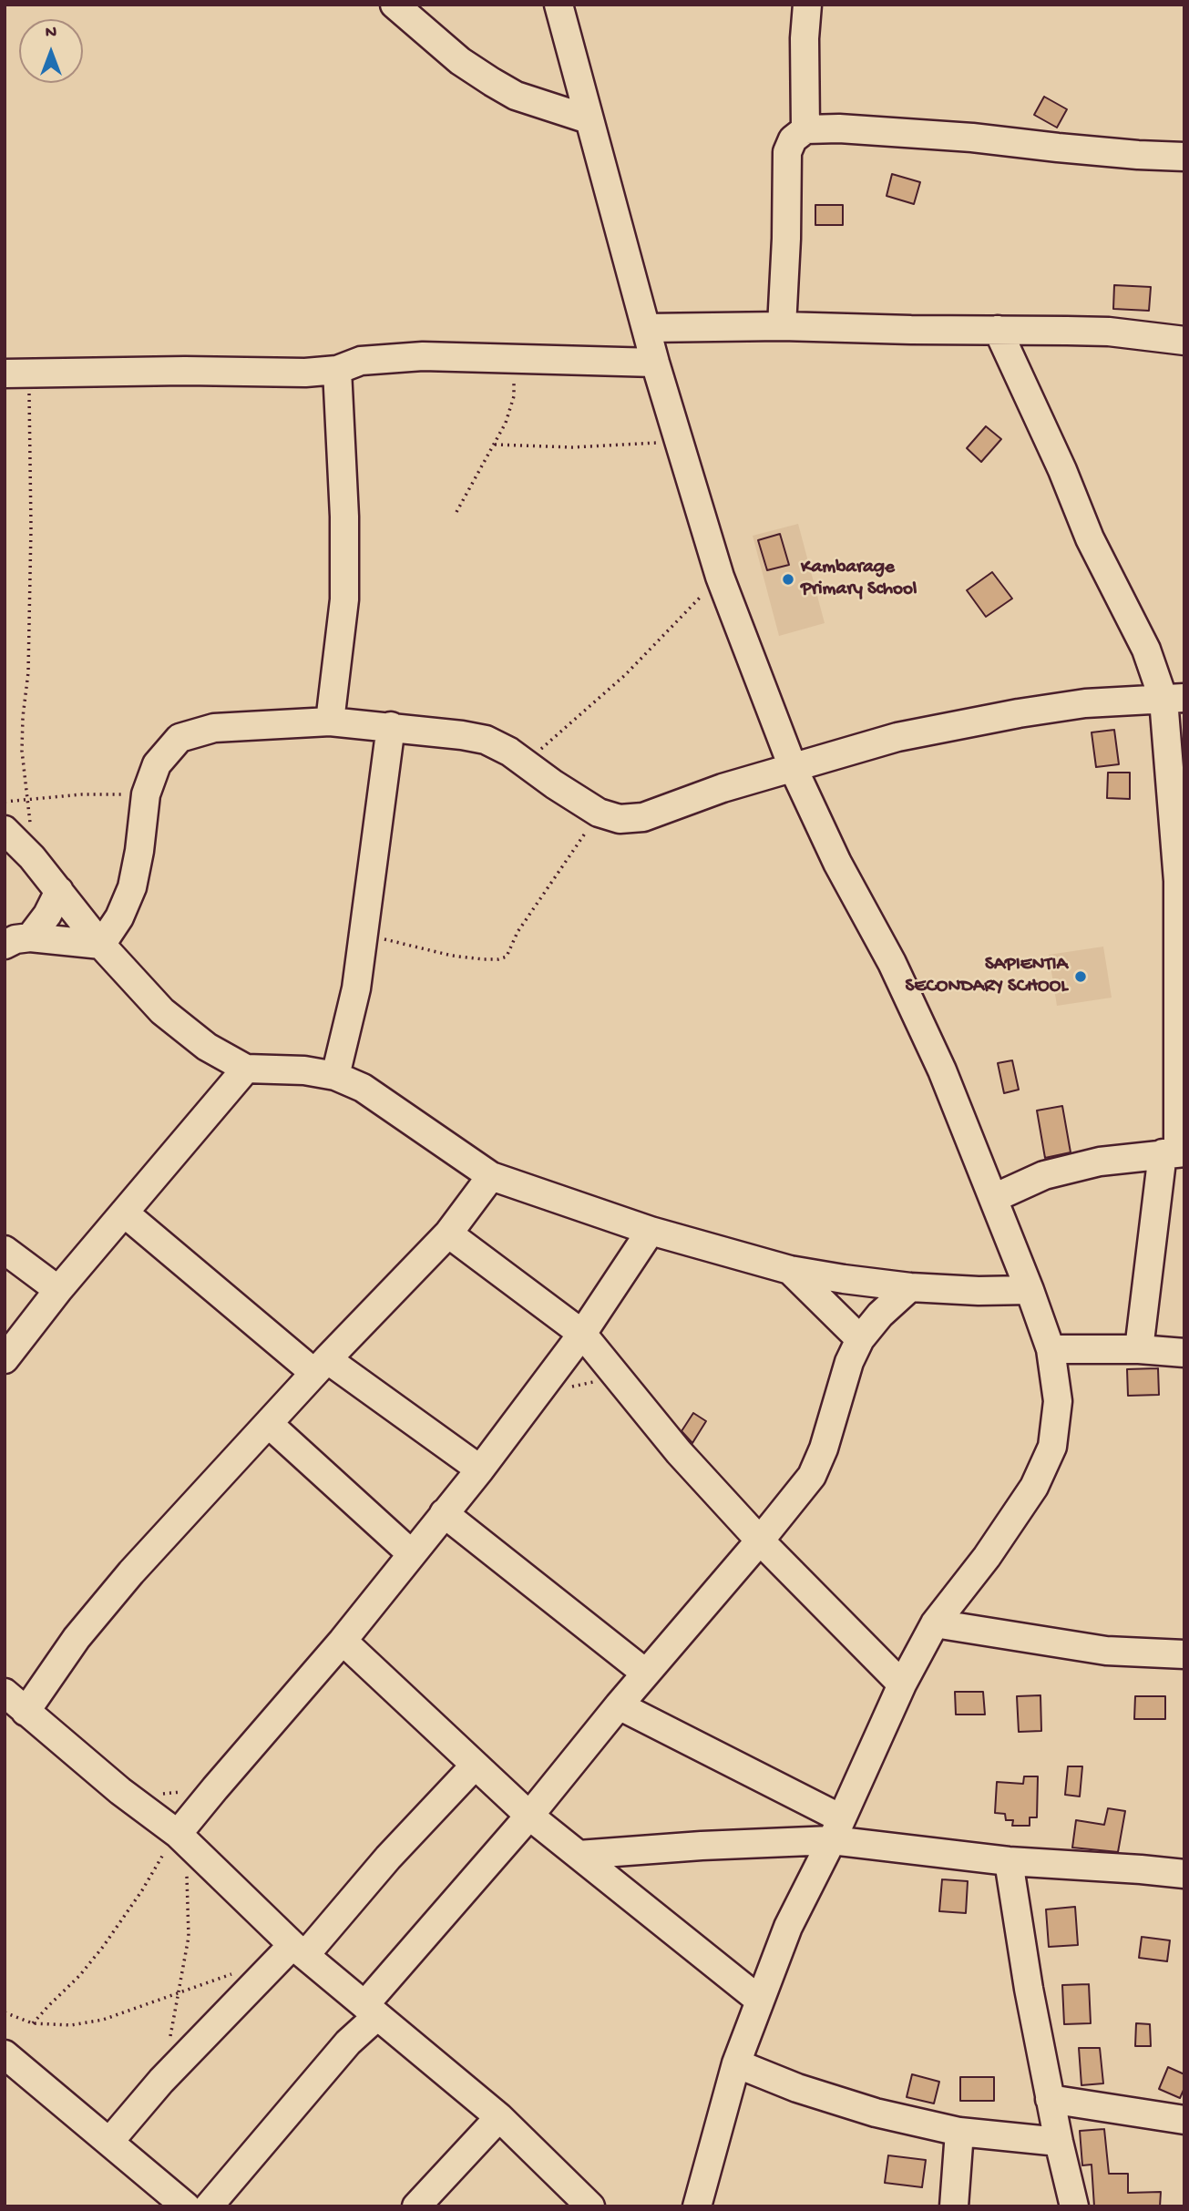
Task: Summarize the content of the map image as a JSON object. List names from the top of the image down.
{
  "places": ["Kambarage Primary School", "SAPIENTIA SECONDARY SCHOOL"],
  "north": "top"
}
